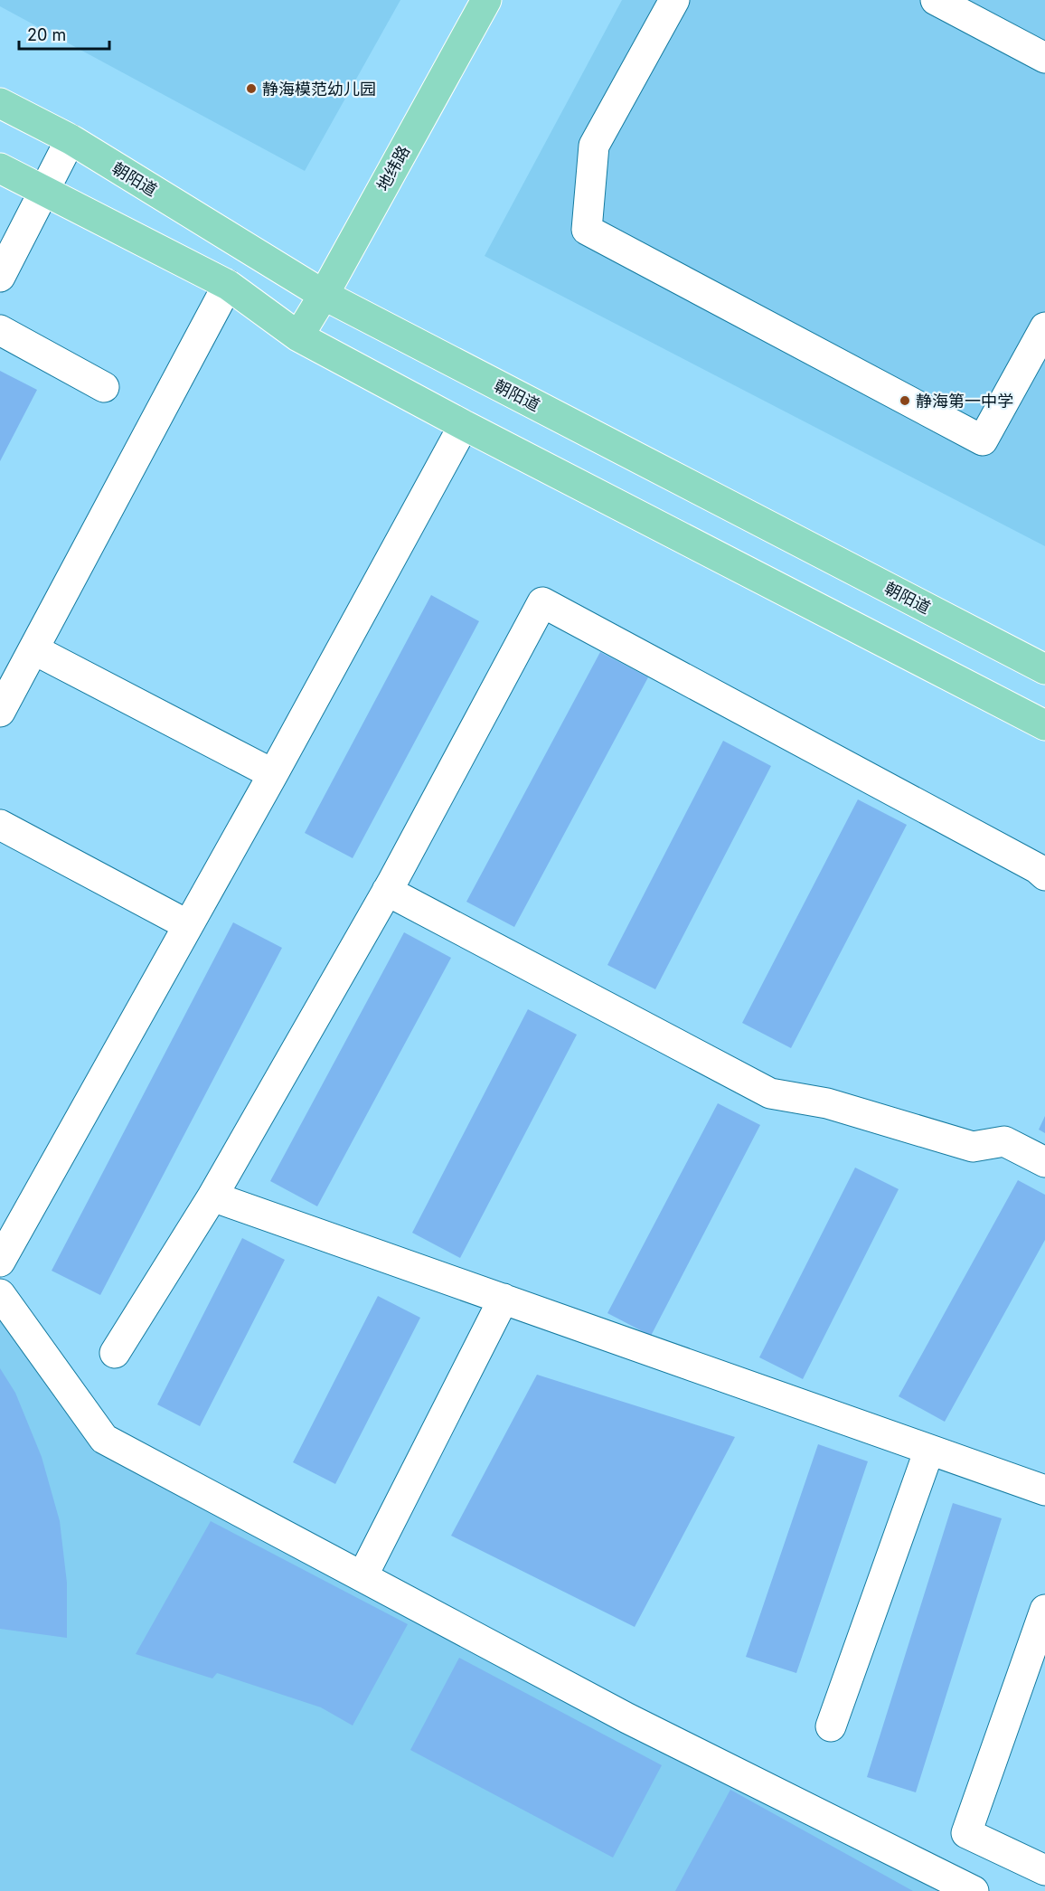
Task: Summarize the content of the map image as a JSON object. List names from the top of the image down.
{
  "streets": {
    "main road": ["地纬路", "朝阳道"]
  },
  "crossings": [
    ["地纬路", "朝阳道"]
  ],
  "places": ["静海模范幼儿园", "静海第一中学"],
  "scale_bar": "20 m"
}
